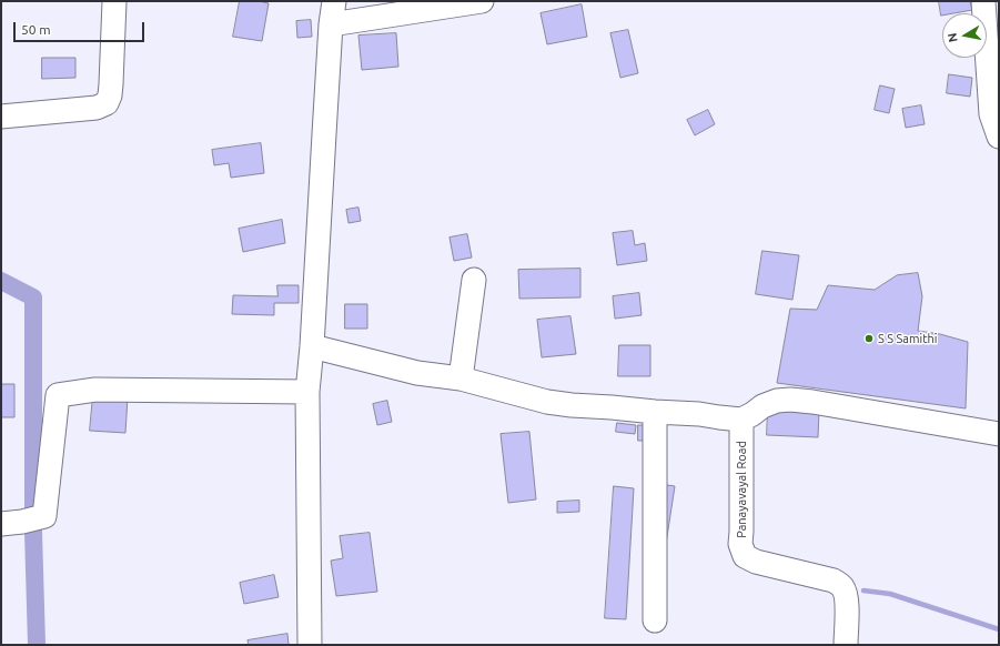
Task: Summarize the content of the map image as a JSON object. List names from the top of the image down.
{
  "streets": {
    "street": ["Panayavayal Road"]
  },
  "places": ["S S Samithi"],
  "scale_bar": "50 m",
  "north": "left"
}
